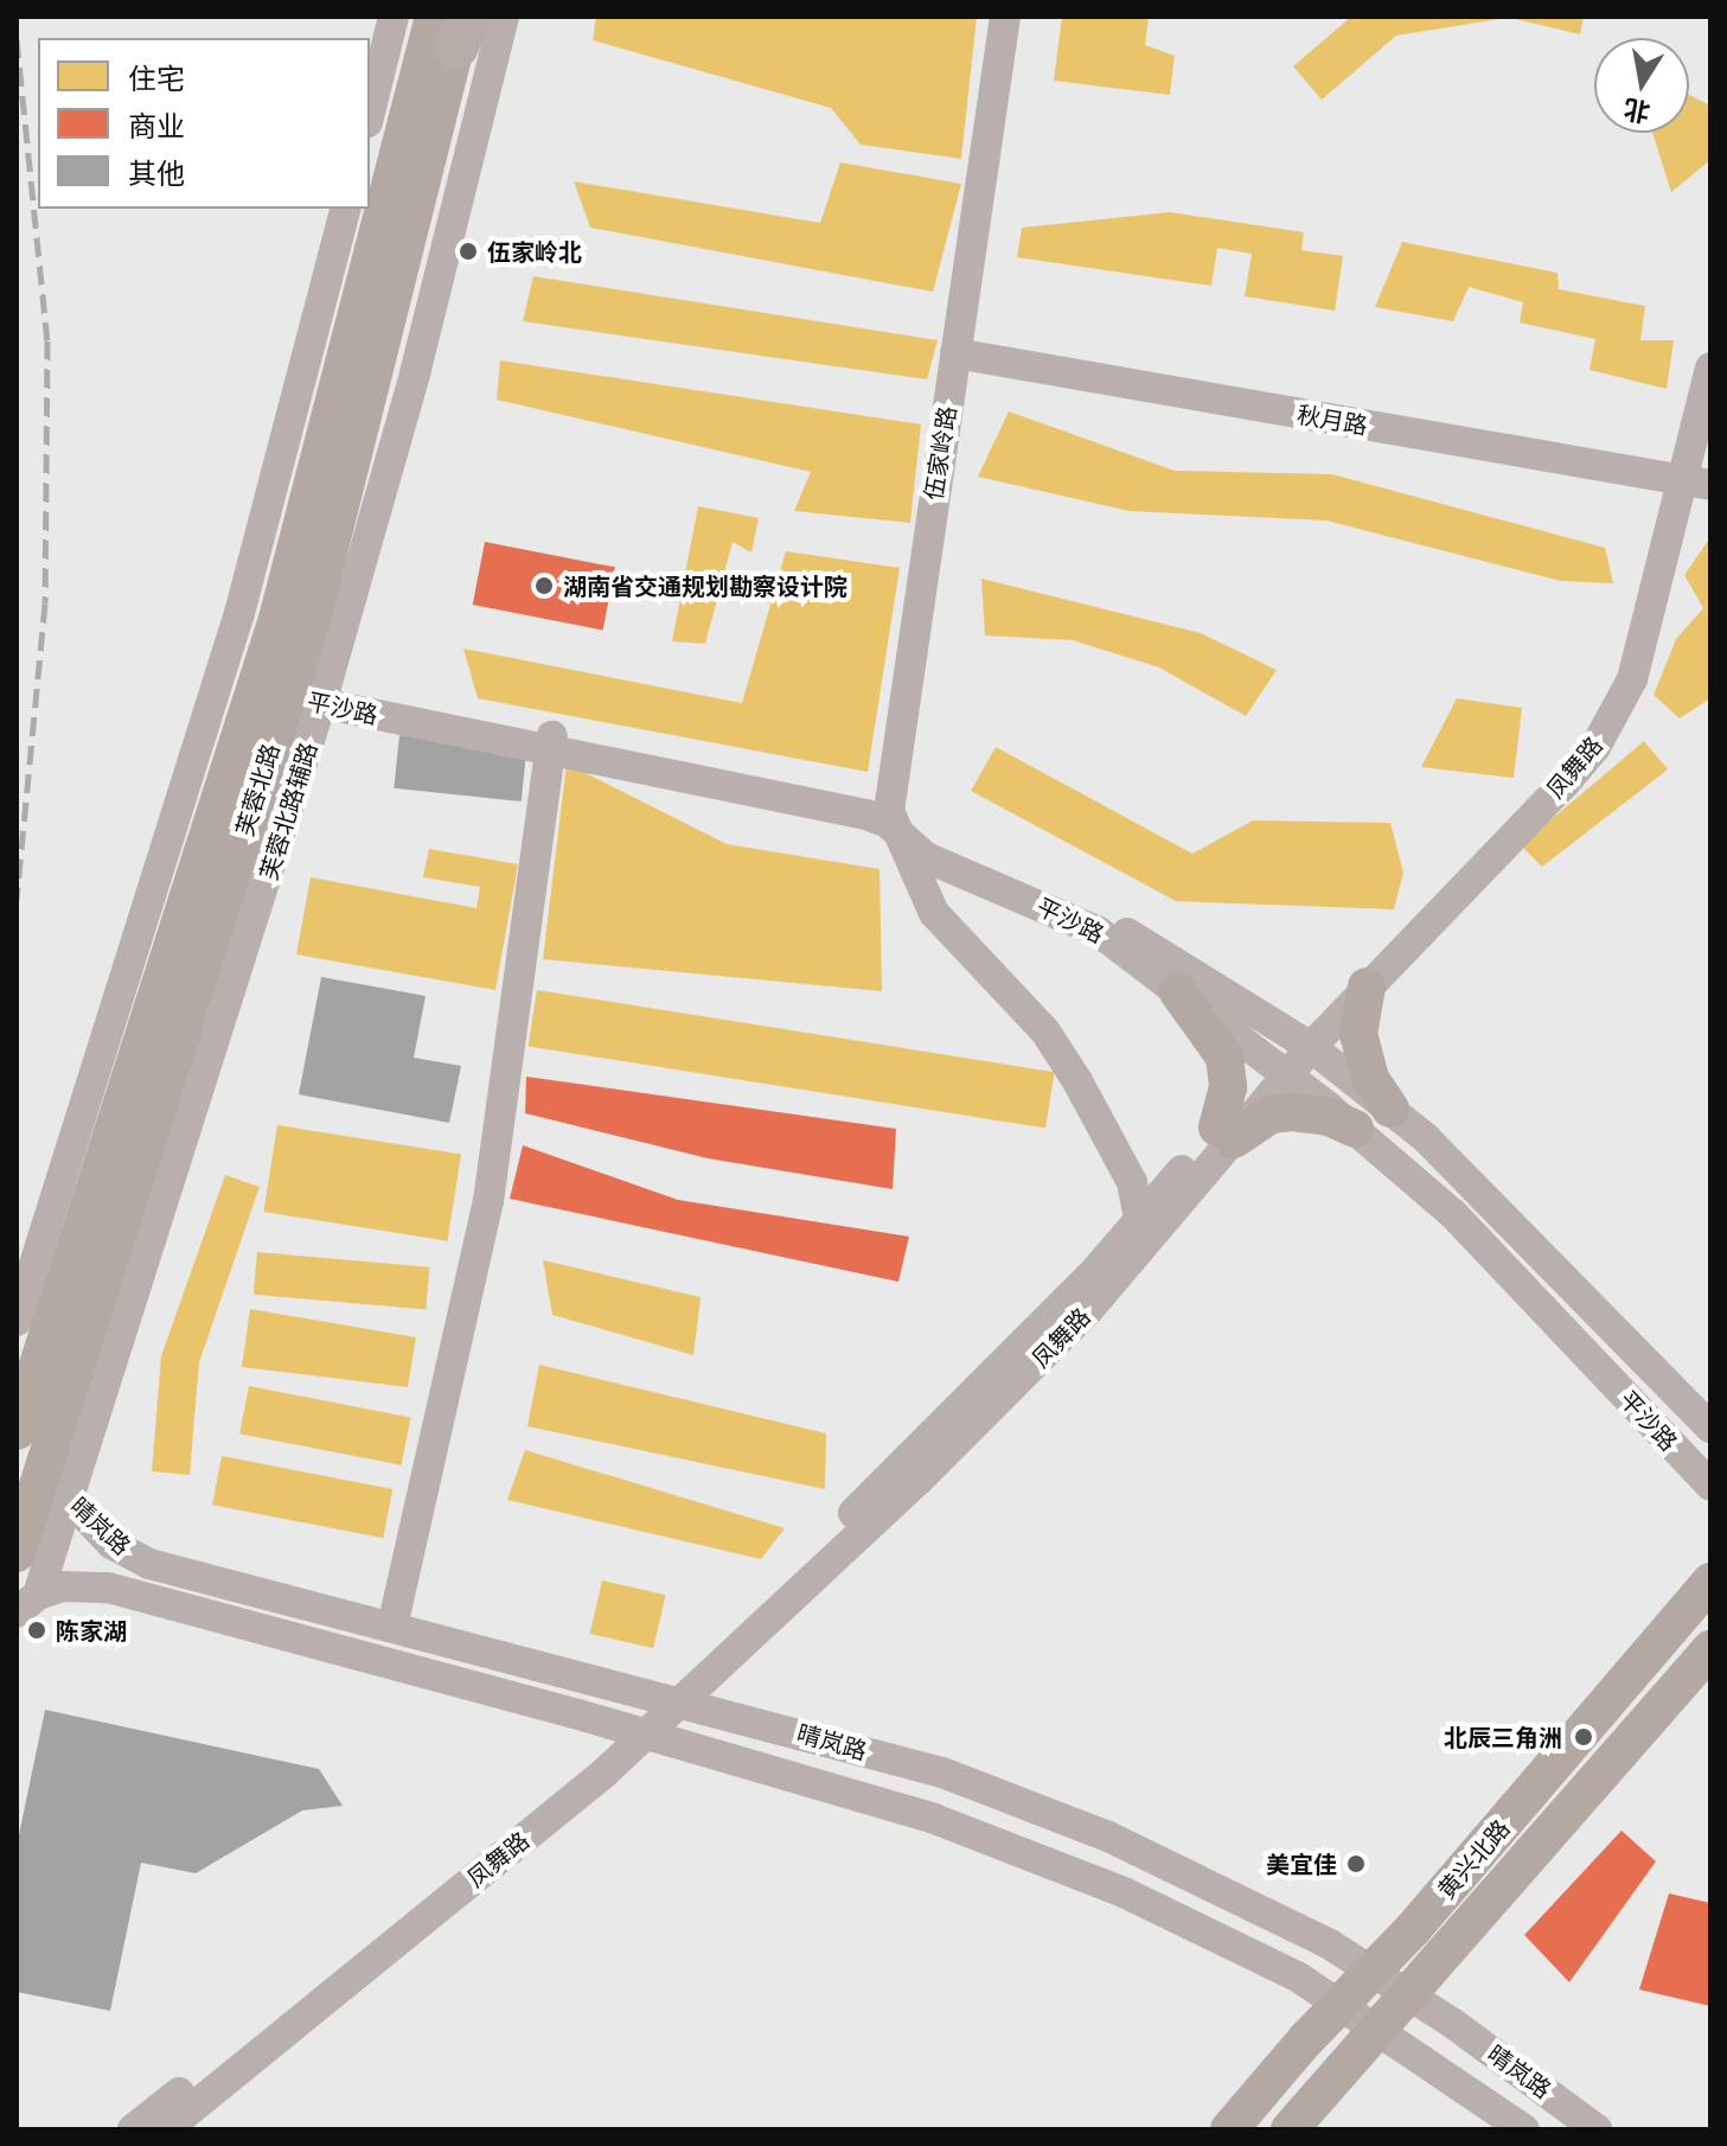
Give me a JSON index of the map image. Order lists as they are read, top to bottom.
{
  "streets": {
    "main road": ["芙蓉北路", "黄兴北路"],
    "street": [
      "秋月路",
      "伍家岭路",
      "平沙路",
      "凤舞路",
      "晴岚路"
    ]
  },
  "crossings": [
    ["秋月路", "伍家岭路"],
    ["秋月路", "凤舞路"],
    ["伍家岭路", "平沙路"],
    ["平沙路", "凤舞路"],
    ["平沙路", "芙蓉北路"],
    ["凤舞路", "晴岚路"],
    ["芙蓉北路", "晴岚路"],
    ["晴岚路", "黄兴北路"]
  ],
  "places": [
    "伍家岭北",
    "湖南省交通规划勘察设计院",
    "陈家湖",
    "北辰三角洲",
    "美宜佳"
  ],
  "legend": ["住宅", "商业", "其他"],
  "north": "bottom"
}
